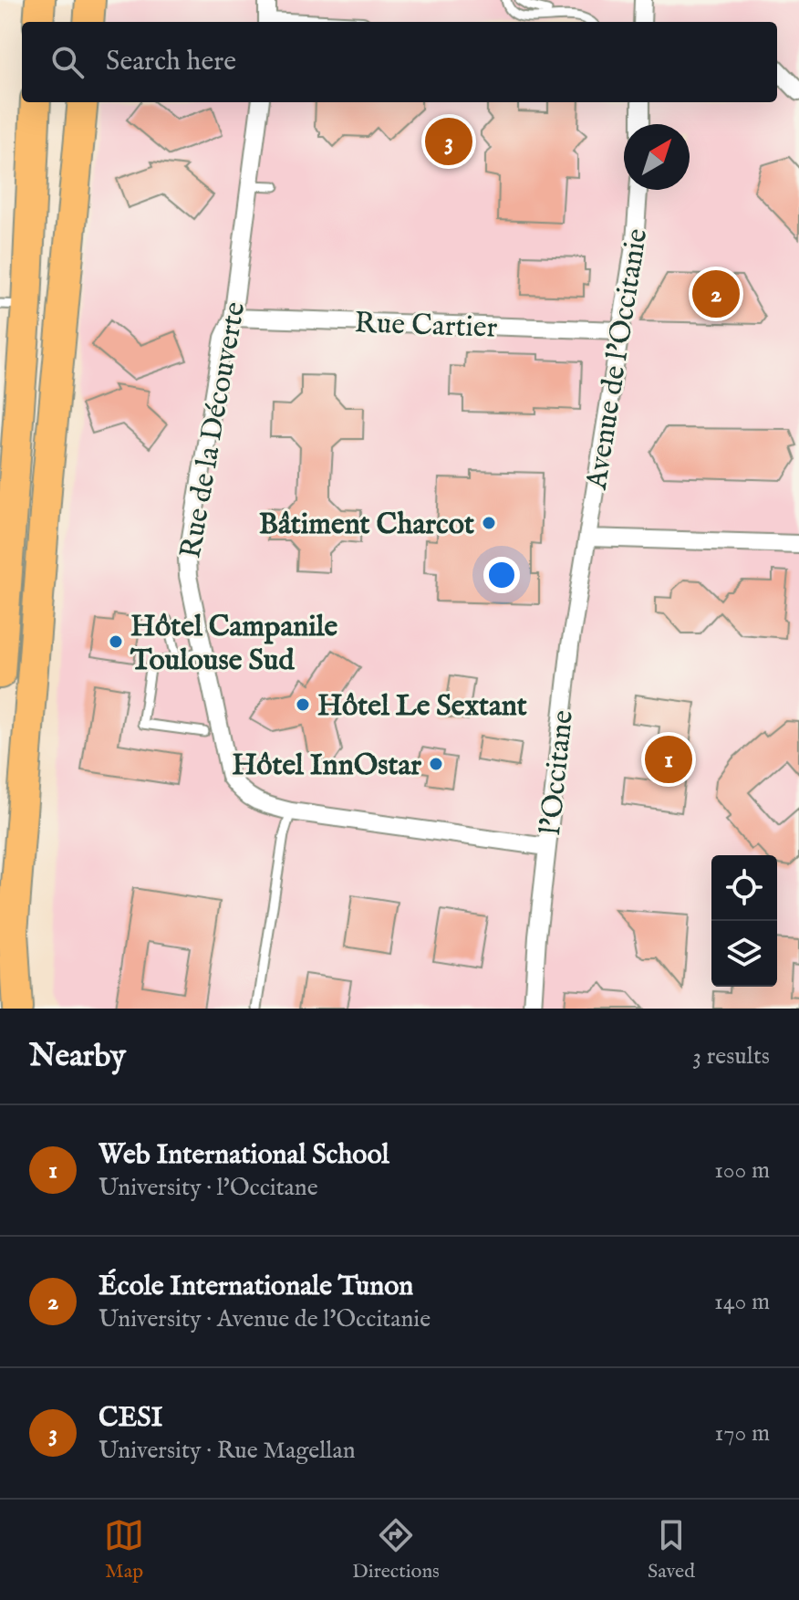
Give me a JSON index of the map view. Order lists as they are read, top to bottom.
{
  "streets": {
    "street": [
      "Rue Cartier",
      "Avenue de l'Occitanie",
      "Rue de la Découverte",
      "l'Occitane"
    ]
  },
  "crossings": [
    ["Rue Cartier", "Avenue de l'Occitanie"],
    ["Rue Cartier", "Rue de la Découverte"],
    ["Avenue de l'Occitanie", "l'Occitane"],
    ["Rue de la Découverte", "l'Occitane"]
  ],
  "places": [
    "Bâtiment Charcot",
    "Hôtel Campanile Toulouse Sud",
    "Hôtel Le Sextant",
    "Hôtel InnOstar"
  ],
  "north": "top right",
  "page": {
    "search": "Search here",
    "pins": ["3", "2", "1"],
    "heading": ["Nearby", "3 results"],
    "list": [
      {
        "mark": "1",
        "name": "Web International School",
        "note": "University · l'Occitane",
        "value": "100 m"
      },
      {
        "mark": "2",
        "name": "École Internationale Tunon",
        "note": "University · Avenue de l'Occitanie",
        "value": "140 m"
      },
      {
        "mark": "3",
        "name": "CESI",
        "note": "University · Rue Magellan",
        "value": "170 m"
      }
    ],
    "nav": ["Map", "Directions", "Saved"]
  }
}
